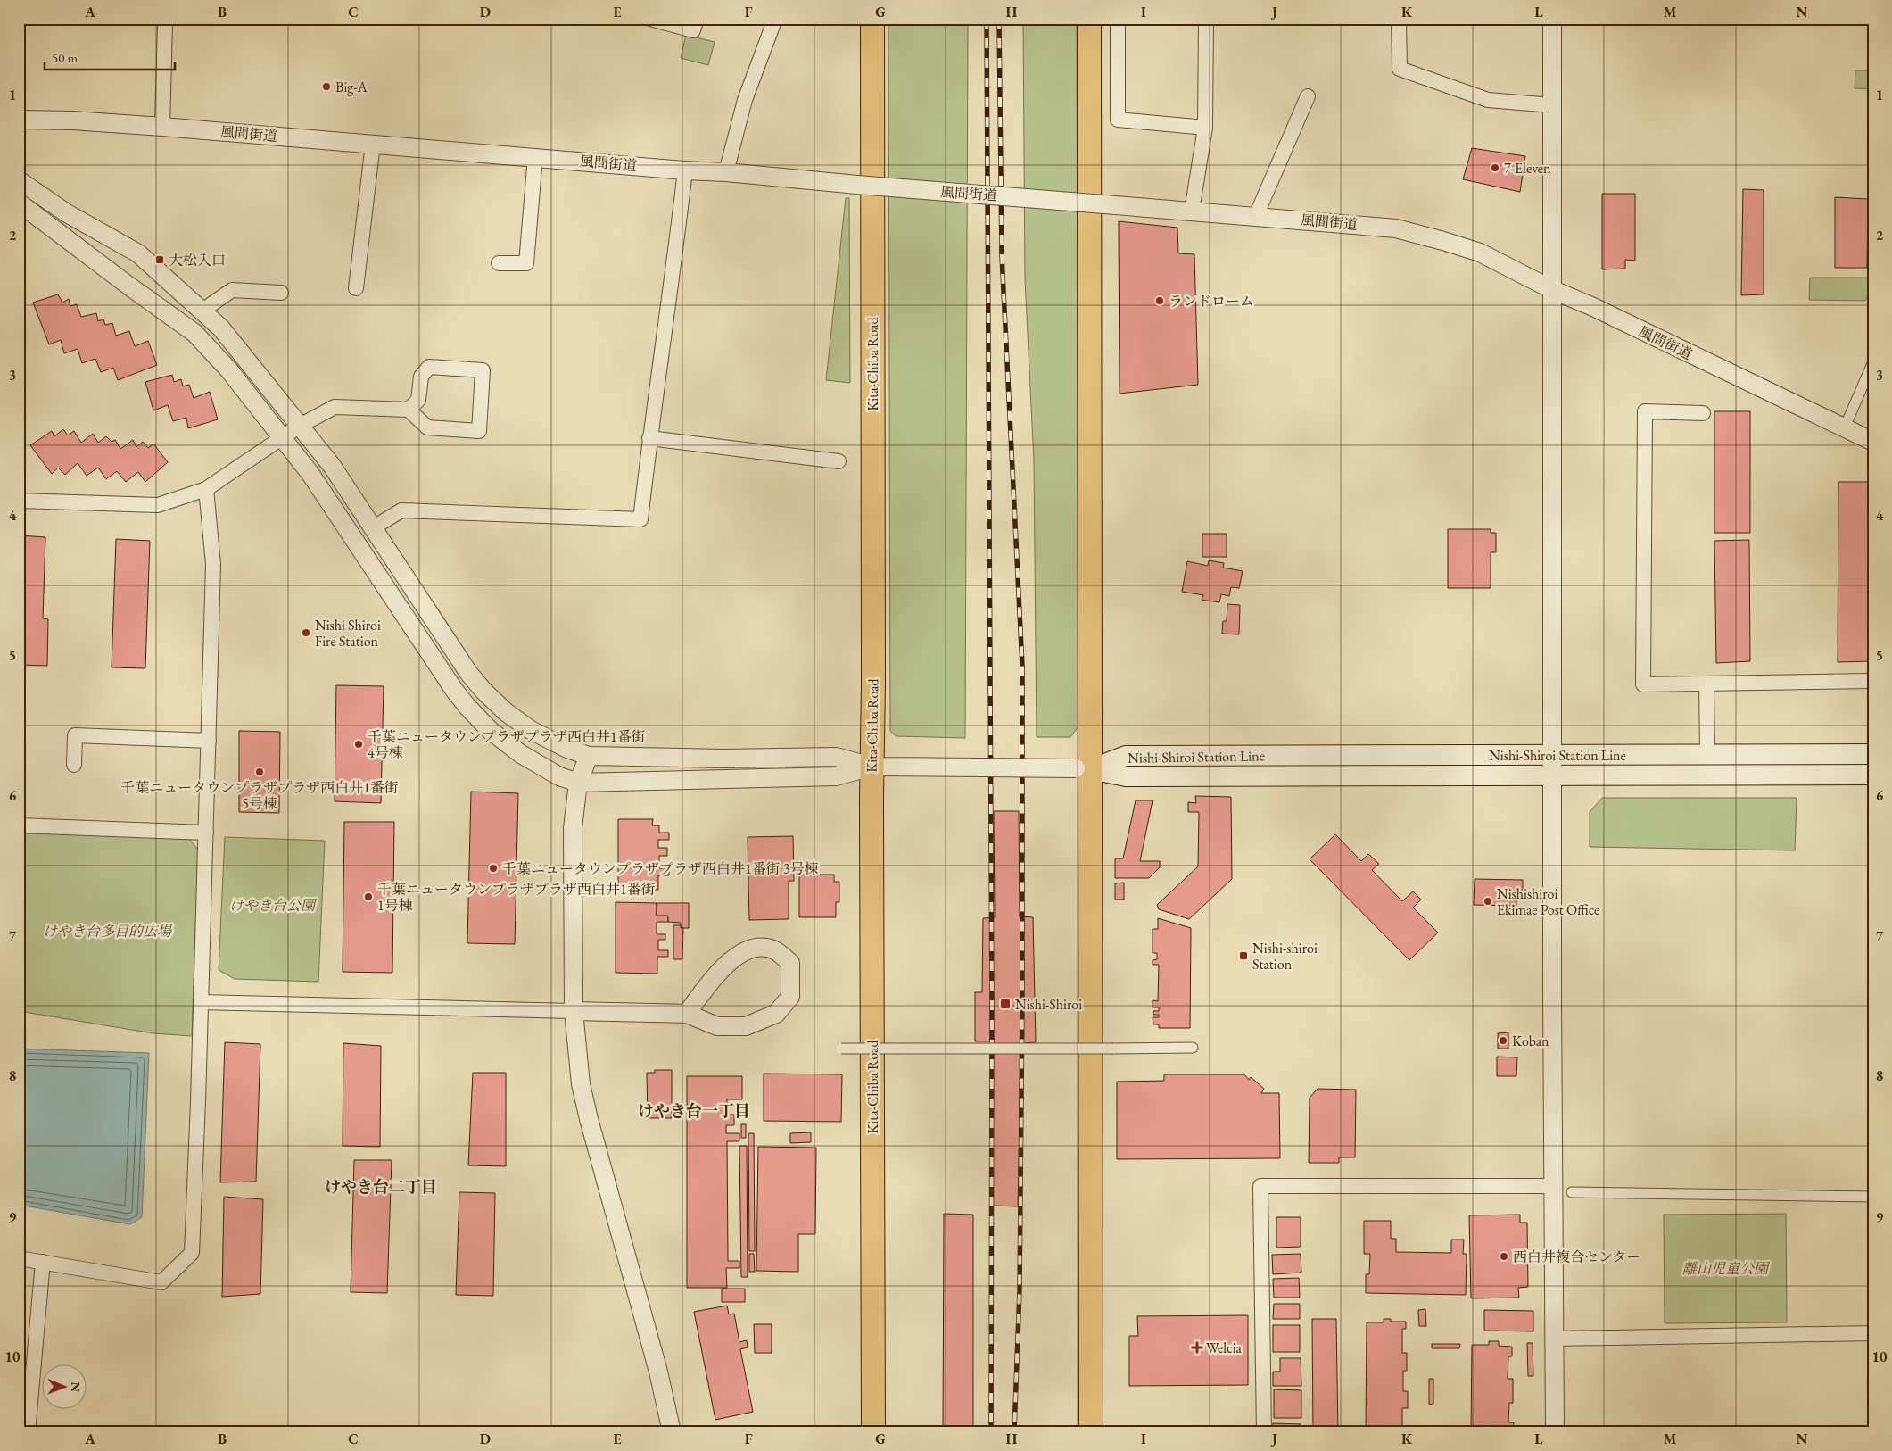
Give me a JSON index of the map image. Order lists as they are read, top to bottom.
{
  "streets": {
    "highway": ["Kita-Chiba Road"],
    "main road": ["Nishi-Shiroi Station Line"],
    "street": ["風間街道"]
  },
  "districts": ["けやき台一丁目", "けやき台二丁目"],
  "parks": ["けやき台公園", "けやき台多目的広場", "離山児童公園"],
  "places": {
    "other": [
      "Big-A",
      "7-Eleven",
      "ランドローム",
      "Nishi Shiroi Fire Station",
      "千葉ニュータウンプラザプラザ西白井1番街 4号棟",
      "千葉ニュータウンプラザプラザ西白井1番街 5号棟",
      "千葉ニュータウンプラザプラザ西白井1番街 3号棟",
      "千葉ニュータウンプラザプラザ西白井1番街 1号棟",
      "Nishishiroi Ekimae Post Office",
      "Koban",
      "西白井複合センター"
    ],
    "transit": ["大松入口", "Nishi-shiroi Station", "Nishi-Shiroi"],
    "health": ["Welcia"]
  },
  "scale_bar": "50 m",
  "north": "right",
  "grid": {
    "columns": [
      "A",
      "B",
      "C",
      "D",
      "E",
      "F",
      "G",
      "H",
      "I",
      "J",
      "K",
      "L",
      "M",
      "N"
    ],
    "rows": [
      "1",
      "2",
      "3",
      "4",
      "5",
      "6",
      "7",
      "8",
      "9",
      "10"
    ]
  }
}
